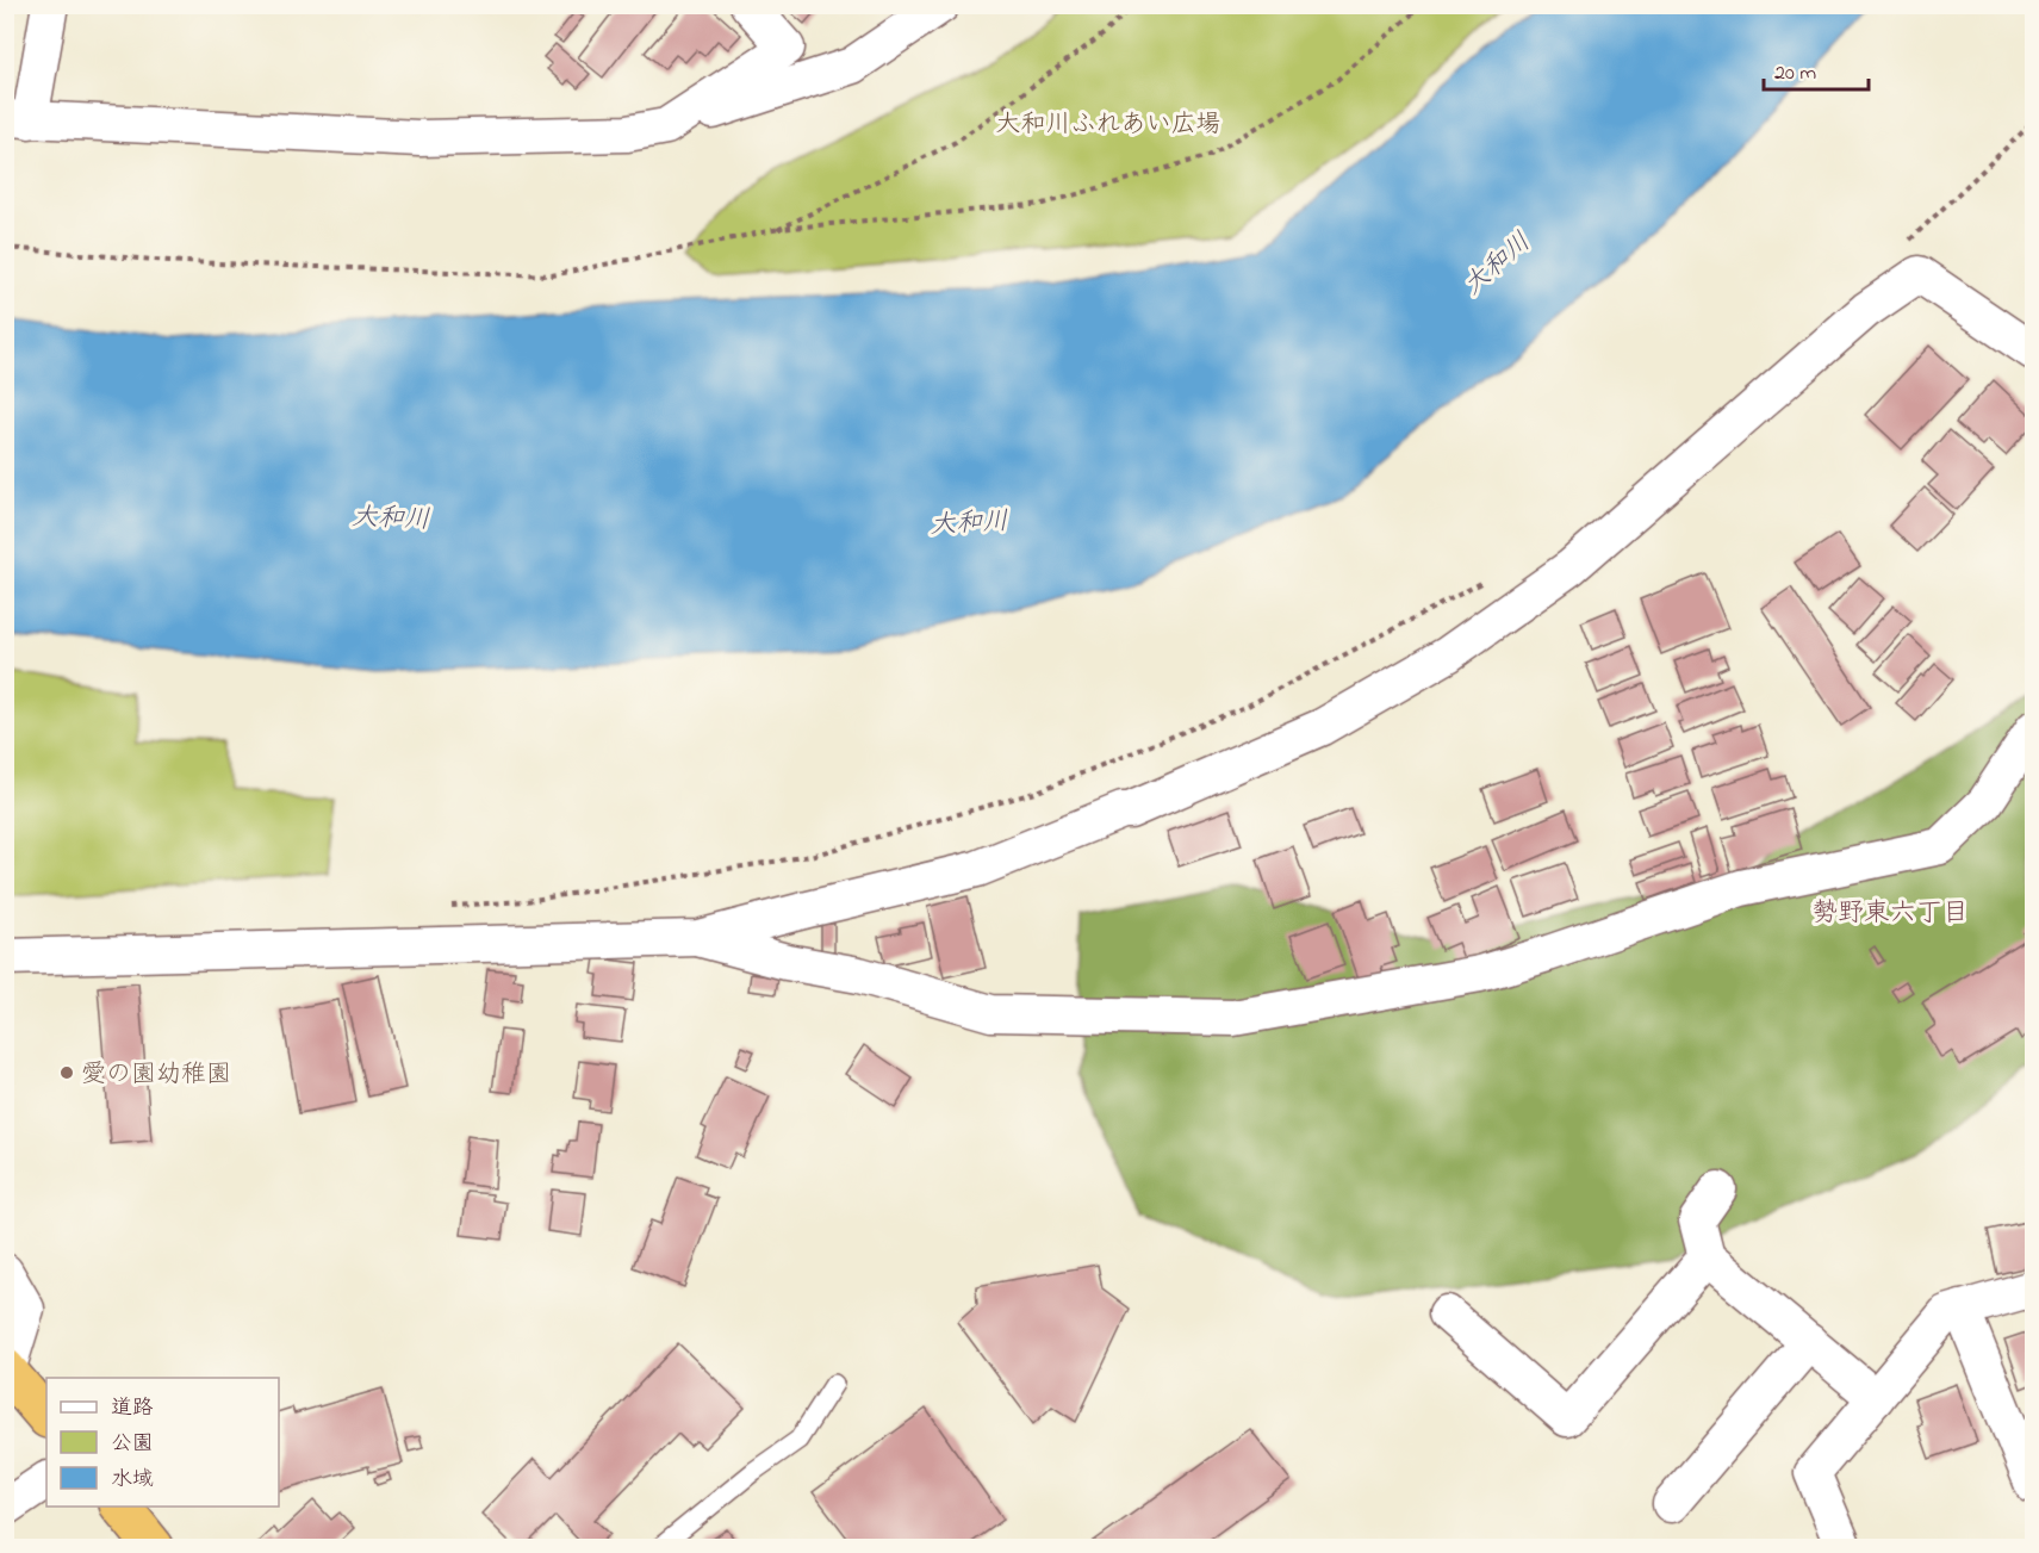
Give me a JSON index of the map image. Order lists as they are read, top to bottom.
{
  "districts": ["勢野東六丁目"],
  "water": ["大和川"],
  "parks": ["大和川ふれあい広場"],
  "places": ["愛の園幼稚園"],
  "legend": ["道路", "公園", "水域"],
  "scale_bar": "20 m"
}
